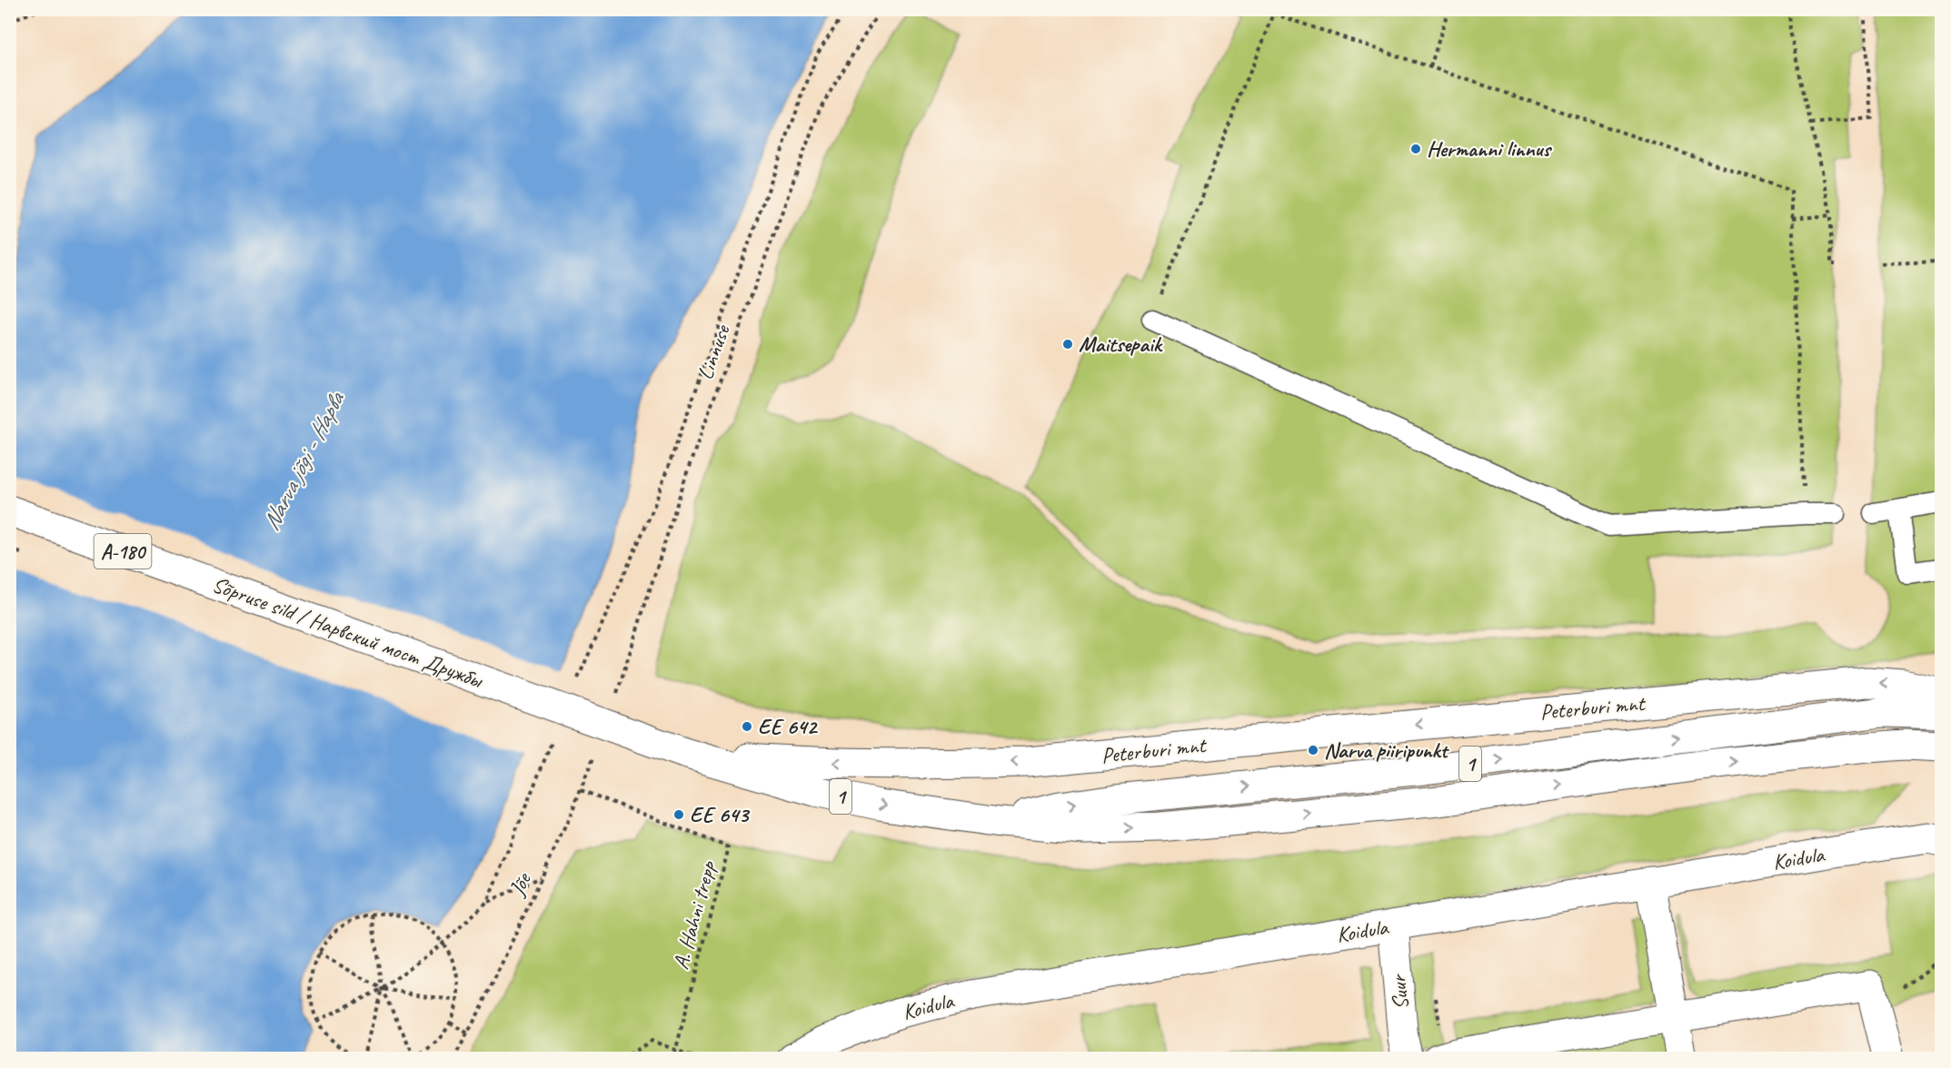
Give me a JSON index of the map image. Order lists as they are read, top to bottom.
{
  "streets": {
    "main road": [
      "А-180",
      "Sõpruse sild / Нарвский мост Дружбы",
      "Peterburi mnt",
      "1",
      "Koidula",
      "Suur"
    ],
    "path": ["Linnuse", "Jõe", "A. Hahni trepp"]
  },
  "crossings": [
    ["Sõpruse sild / Нарвский мост Дружбы", "Peterburi mnt"],
    ["Koidula", "Suur"],
    ["Jõe", "A. Hahni trepp"]
  ],
  "water": ["Narva jõgi - Нарва"],
  "places": [
    "Hermanni linnus",
    "Maitsepaik",
    "EE 642",
    "Narva piiripunkt",
    "EE 643"
  ]
}
